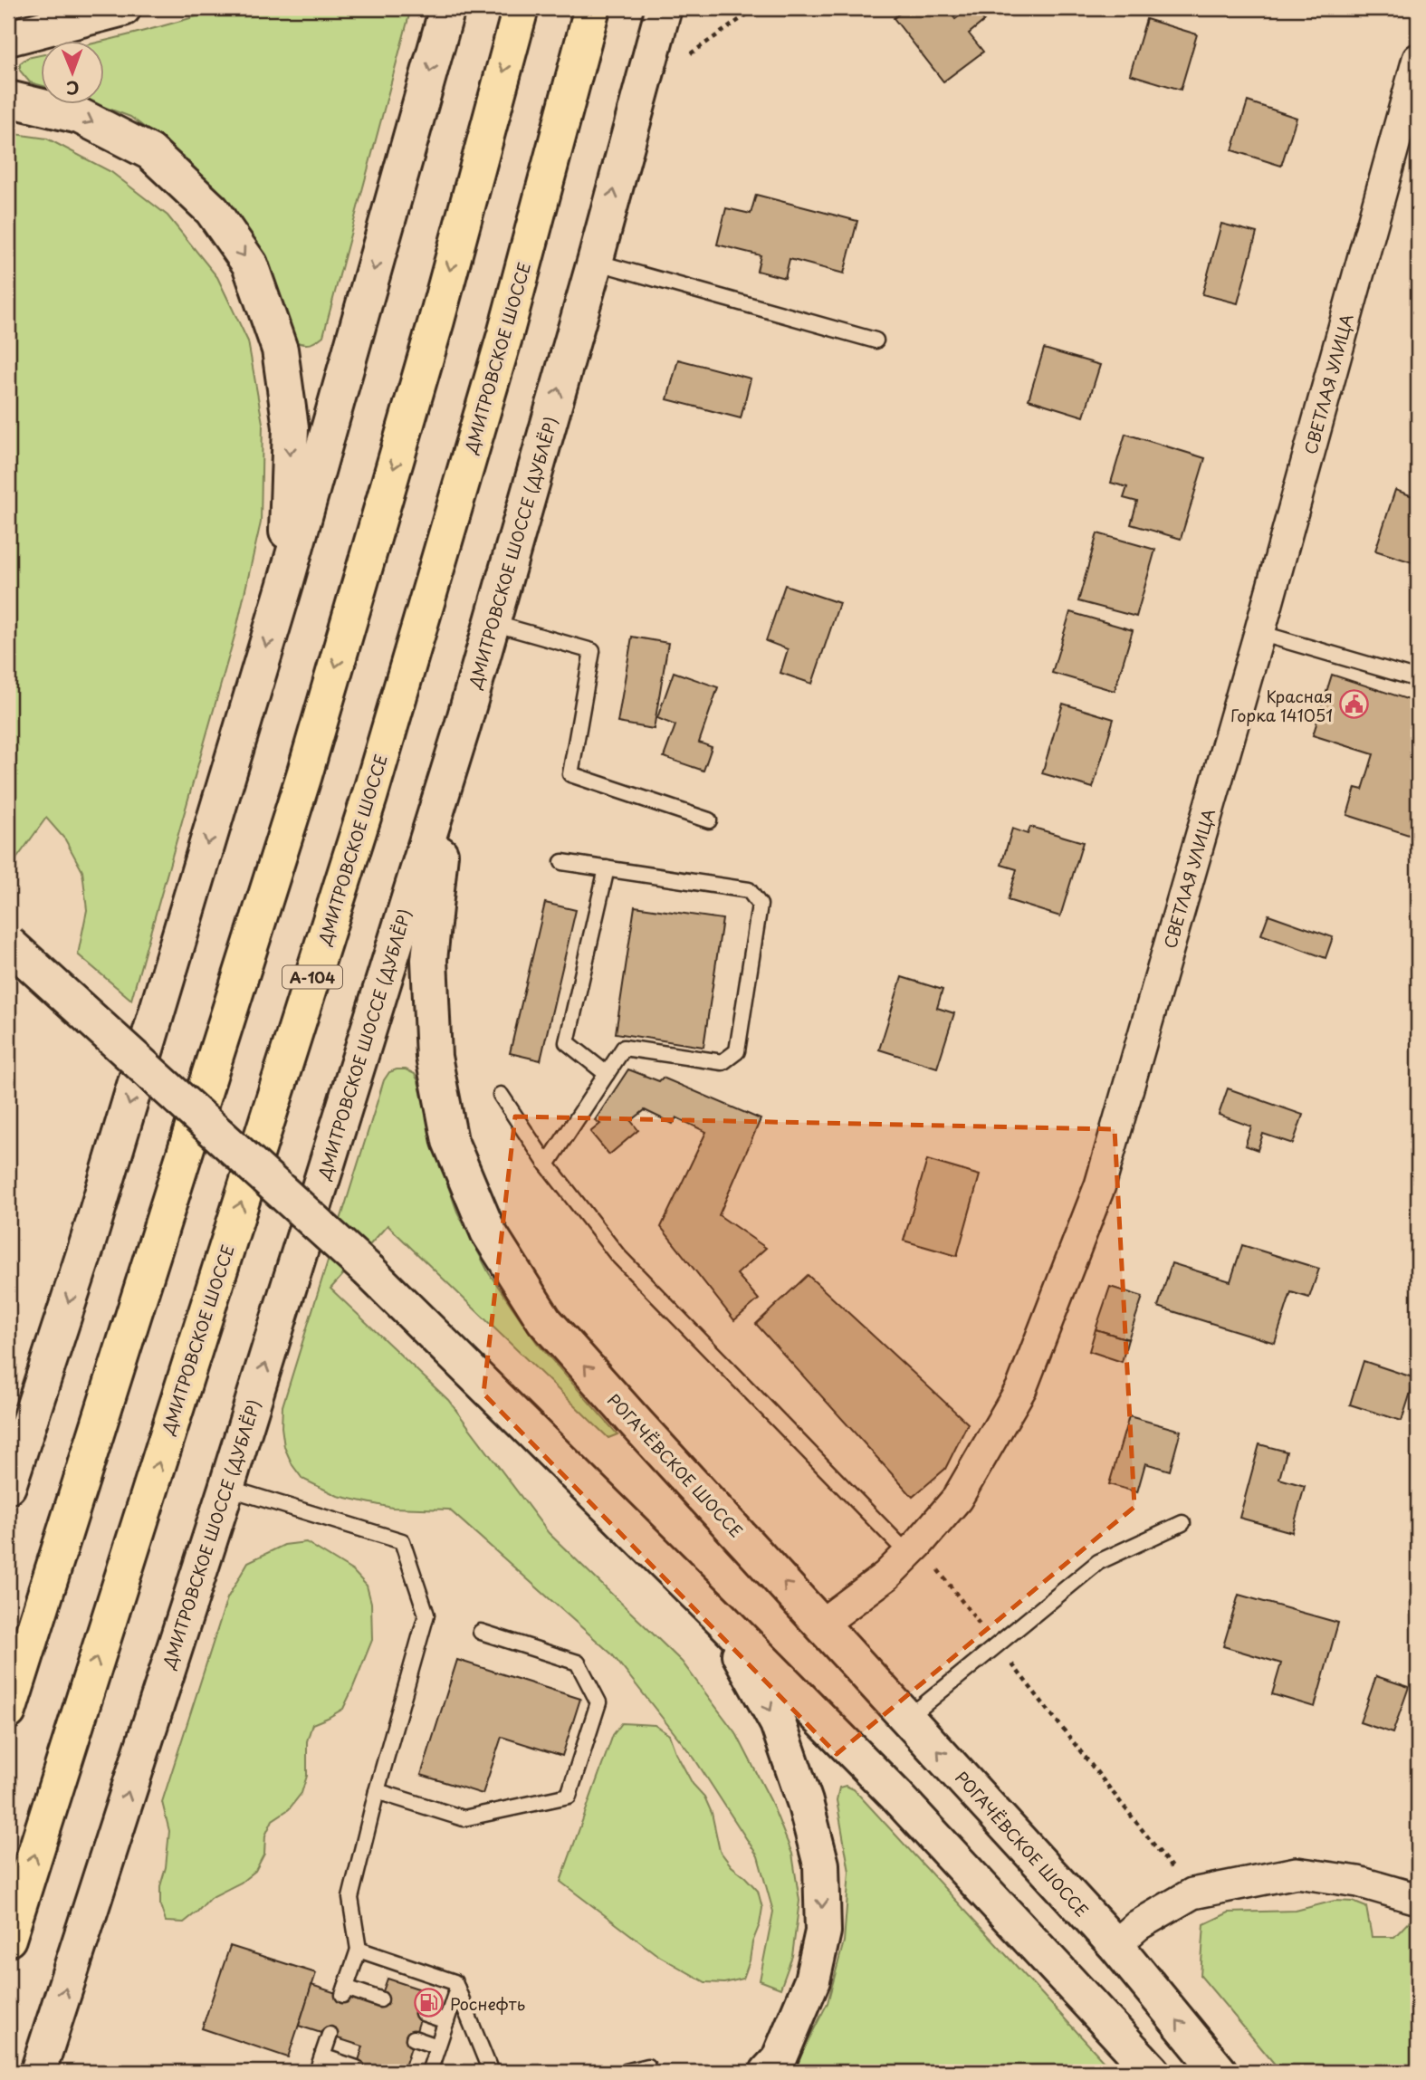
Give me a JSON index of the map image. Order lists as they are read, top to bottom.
{
  "streets": {
    "highway": ["ДМИТРОВСКОЕ ШОССЕ", "А-104"],
    "main road": ["ДМИТРОВСКОЕ ШОССЕ (ДУБЛЁР)", "РОГАЧЁВСКОЕ ШОССЕ"],
    "street": ["СВЕТЛАЯ УЛИЦА"]
  },
  "crossings": [
    ["СВЕТЛАЯ УЛИЦА", "РОГАЧЁВСКОЕ ШОССЕ"],
    ["ДМИТРОВСКОЕ ШОССЕ (ДУБЛЁР)", "РОГАЧЁВСКОЕ ШОССЕ"]
  ],
  "places": {
    "public building": ["Красная Горка 141051"],
    "fuel station": ["Роснефть"]
  },
  "north": "bottom"
}
